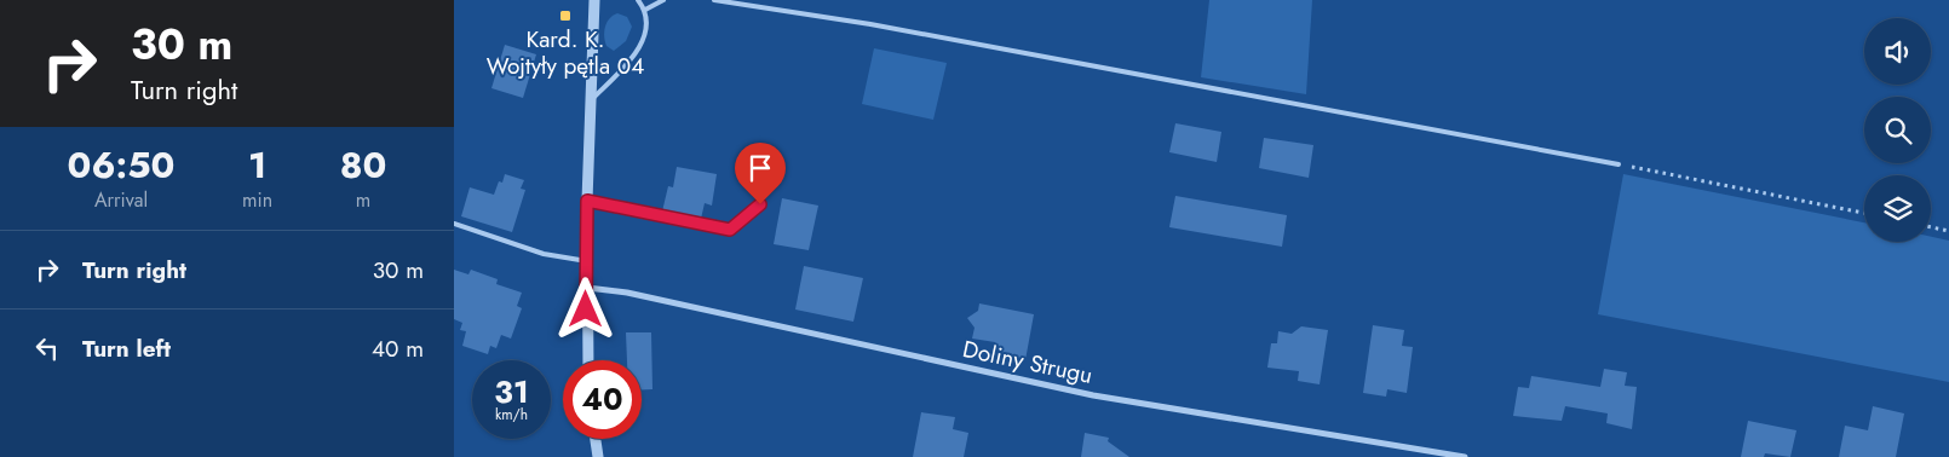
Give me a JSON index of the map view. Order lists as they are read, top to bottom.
{
  "streets": {
    "street": ["Doliny Strugu"]
  },
  "places": {
    "transit": ["Kard. K. Wojtyły pętla 04"]
  },
  "page": {
    "turn": ["30 m", "Turn right"],
    "eta": [
      "06:50",
      "Arrival",
      "1",
      "min",
      "80",
      "m"
    ],
    "list": [
      {
        "name": "Turn right",
        "value": "30 m"
      },
      {
        "name": "Turn left",
        "value": "40 m"
      }
    ],
    "speed": "31 km/h",
    "limit": "40"
  }
}
